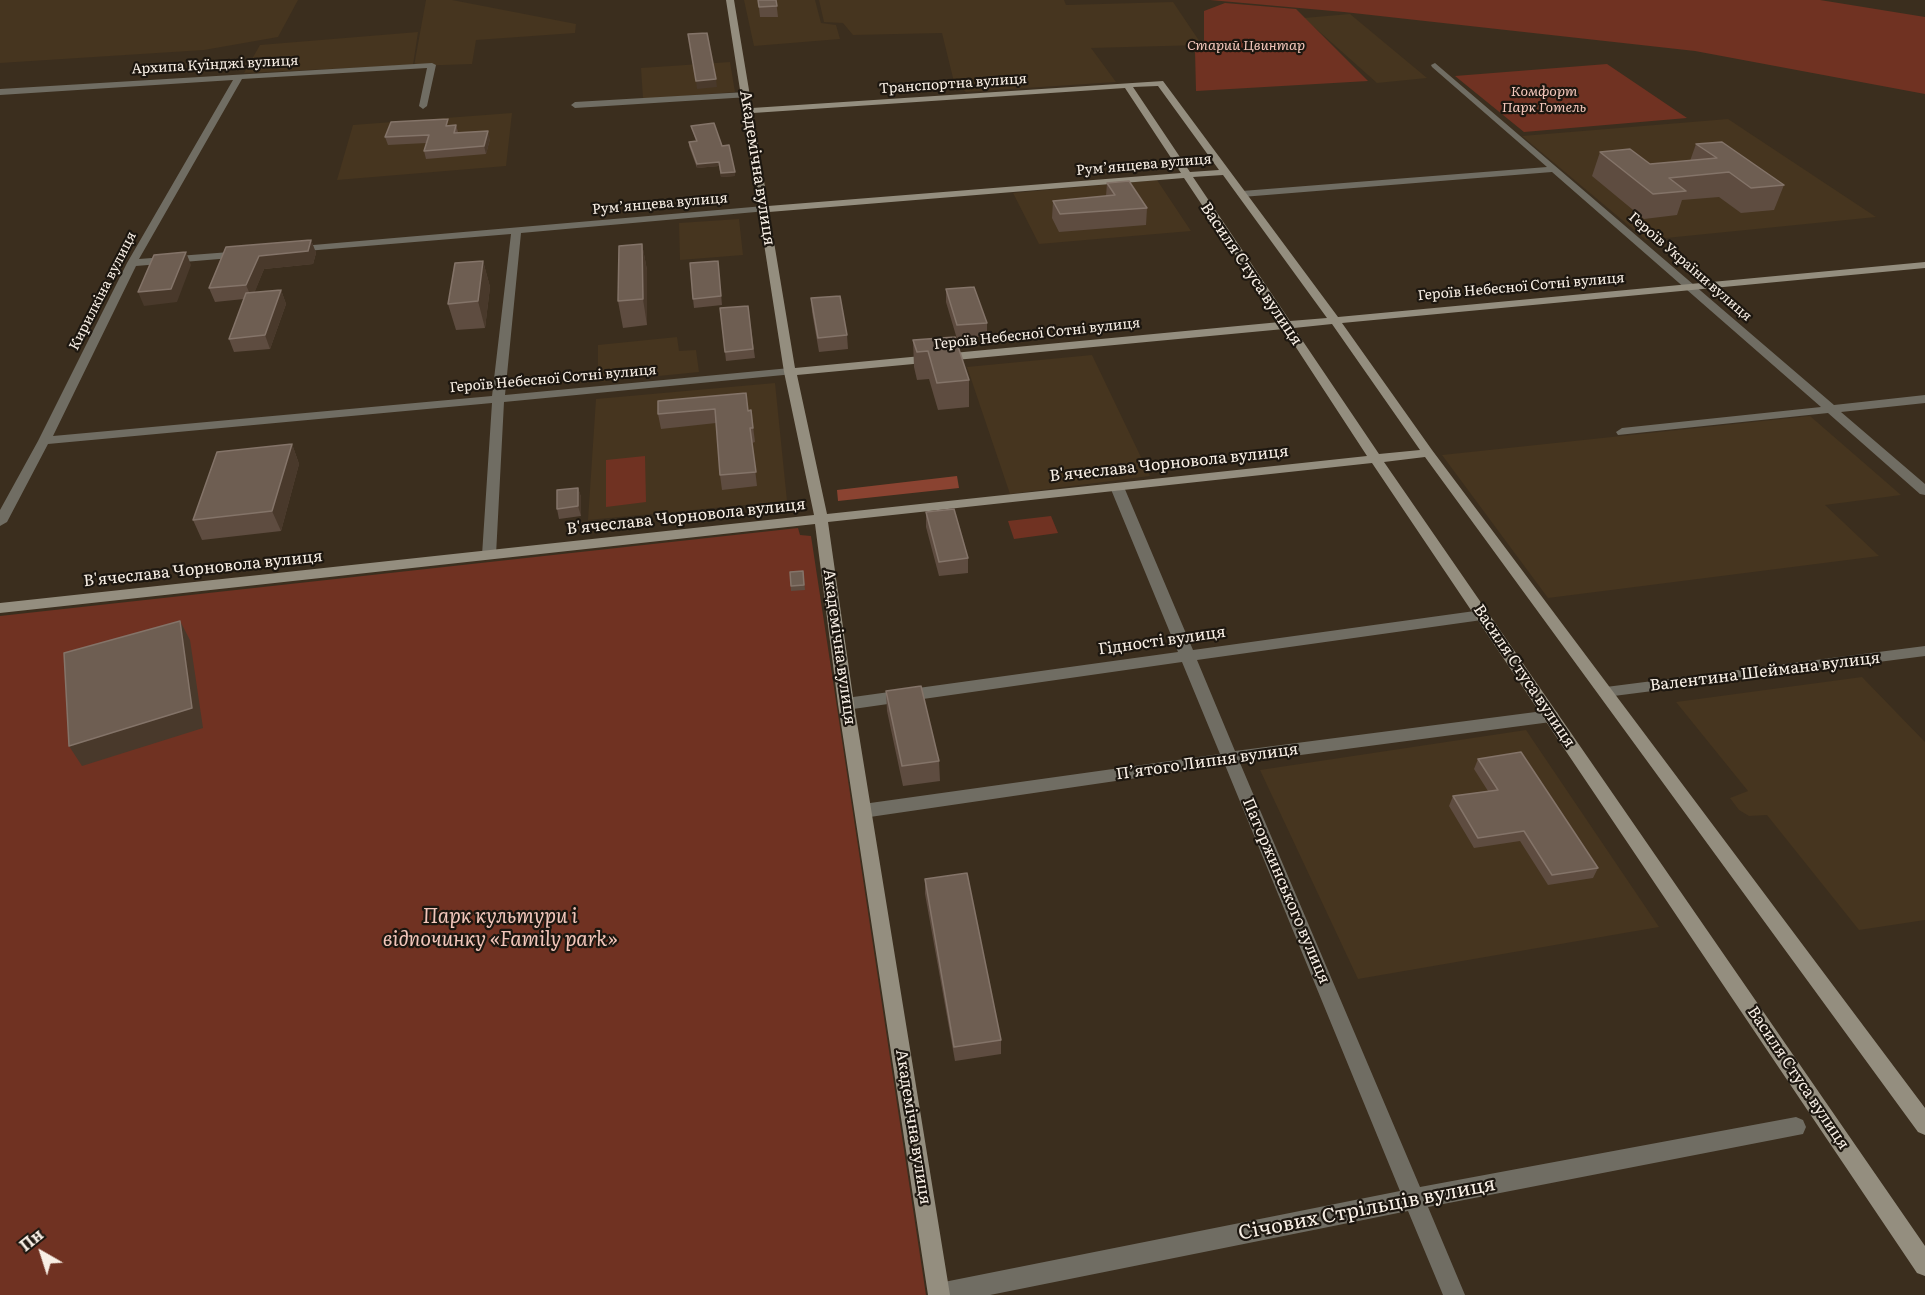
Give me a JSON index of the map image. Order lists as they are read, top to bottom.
{
  "streets": {
    "street": [
      "Архипа Куїнджі вулиця",
      "Транспортна вулиця",
      "Рум’янцева вулиця",
      "Академічна вулиця",
      "Героїв України вулиця",
      "Василя Стуса вулиця",
      "Героїв Небесної Сотні вулиця",
      "Кирилкіна вулиця",
      "В'ячеслава Чорновола вулиця",
      "Гідності вулиця",
      "Валентина Шеймана вулиця",
      "П’ятого Липня вулиця",
      "Паторжинського вулиця",
      "Січових Стрільців вулиця"
    ]
  },
  "crossings": [
    ["Архипа Куїнджі вулиця", "Кирилкіна вулиця"],
    ["Транспортна вулиця", "Рум’янцева вулиця"],
    ["Транспортна вулиця", "Академічна вулиця"],
    ["Транспортна вулиця", "Василя Стуса вулиця"],
    ["Рум’янцева вулиця", "Академічна вулиця"],
    ["Рум’янцева вулиця", "Василя Стуса вулиця"],
    ["Академічна вулиця", "Героїв Небесної Сотні вулиця"],
    ["Академічна вулиця", "В'ячеслава Чорновола вулиця"],
    ["Академічна вулиця", "Гідності вулиця"],
    ["Академічна вулиця", "П’ятого Липня вулиця"],
    ["Академічна вулиця", "Січових Стрільців вулиця"],
    ["Героїв України вулиця", "Героїв Небесної Сотні вулиця"],
    ["Василя Стуса вулиця", "Героїв Небесної Сотні вулиця"],
    ["Василя Стуса вулиця", "В'ячеслава Чорновола вулиця"],
    ["Василя Стуса вулиця", "Гідності вулиця"],
    ["Василя Стуса вулиця", "П’ятого Липня вулиця"],
    ["Героїв Небесної Сотні вулиця", "Кирилкіна вулиця"],
    ["В'ячеслава Чорновола вулиця", "Паторжинського вулиця"],
    ["Гідності вулиця", "Паторжинського вулиця"],
    ["П’ятого Липня вулиця", "Паторжинського вулиця"],
    ["Паторжинського вулиця", "Січових Стрільців вулиця"]
  ],
  "parks": ["Старий Цвинтар", "Комфорт Парк Готель", "Парк культури і відпочинку «Family park»"],
  "north": "top left"
}
